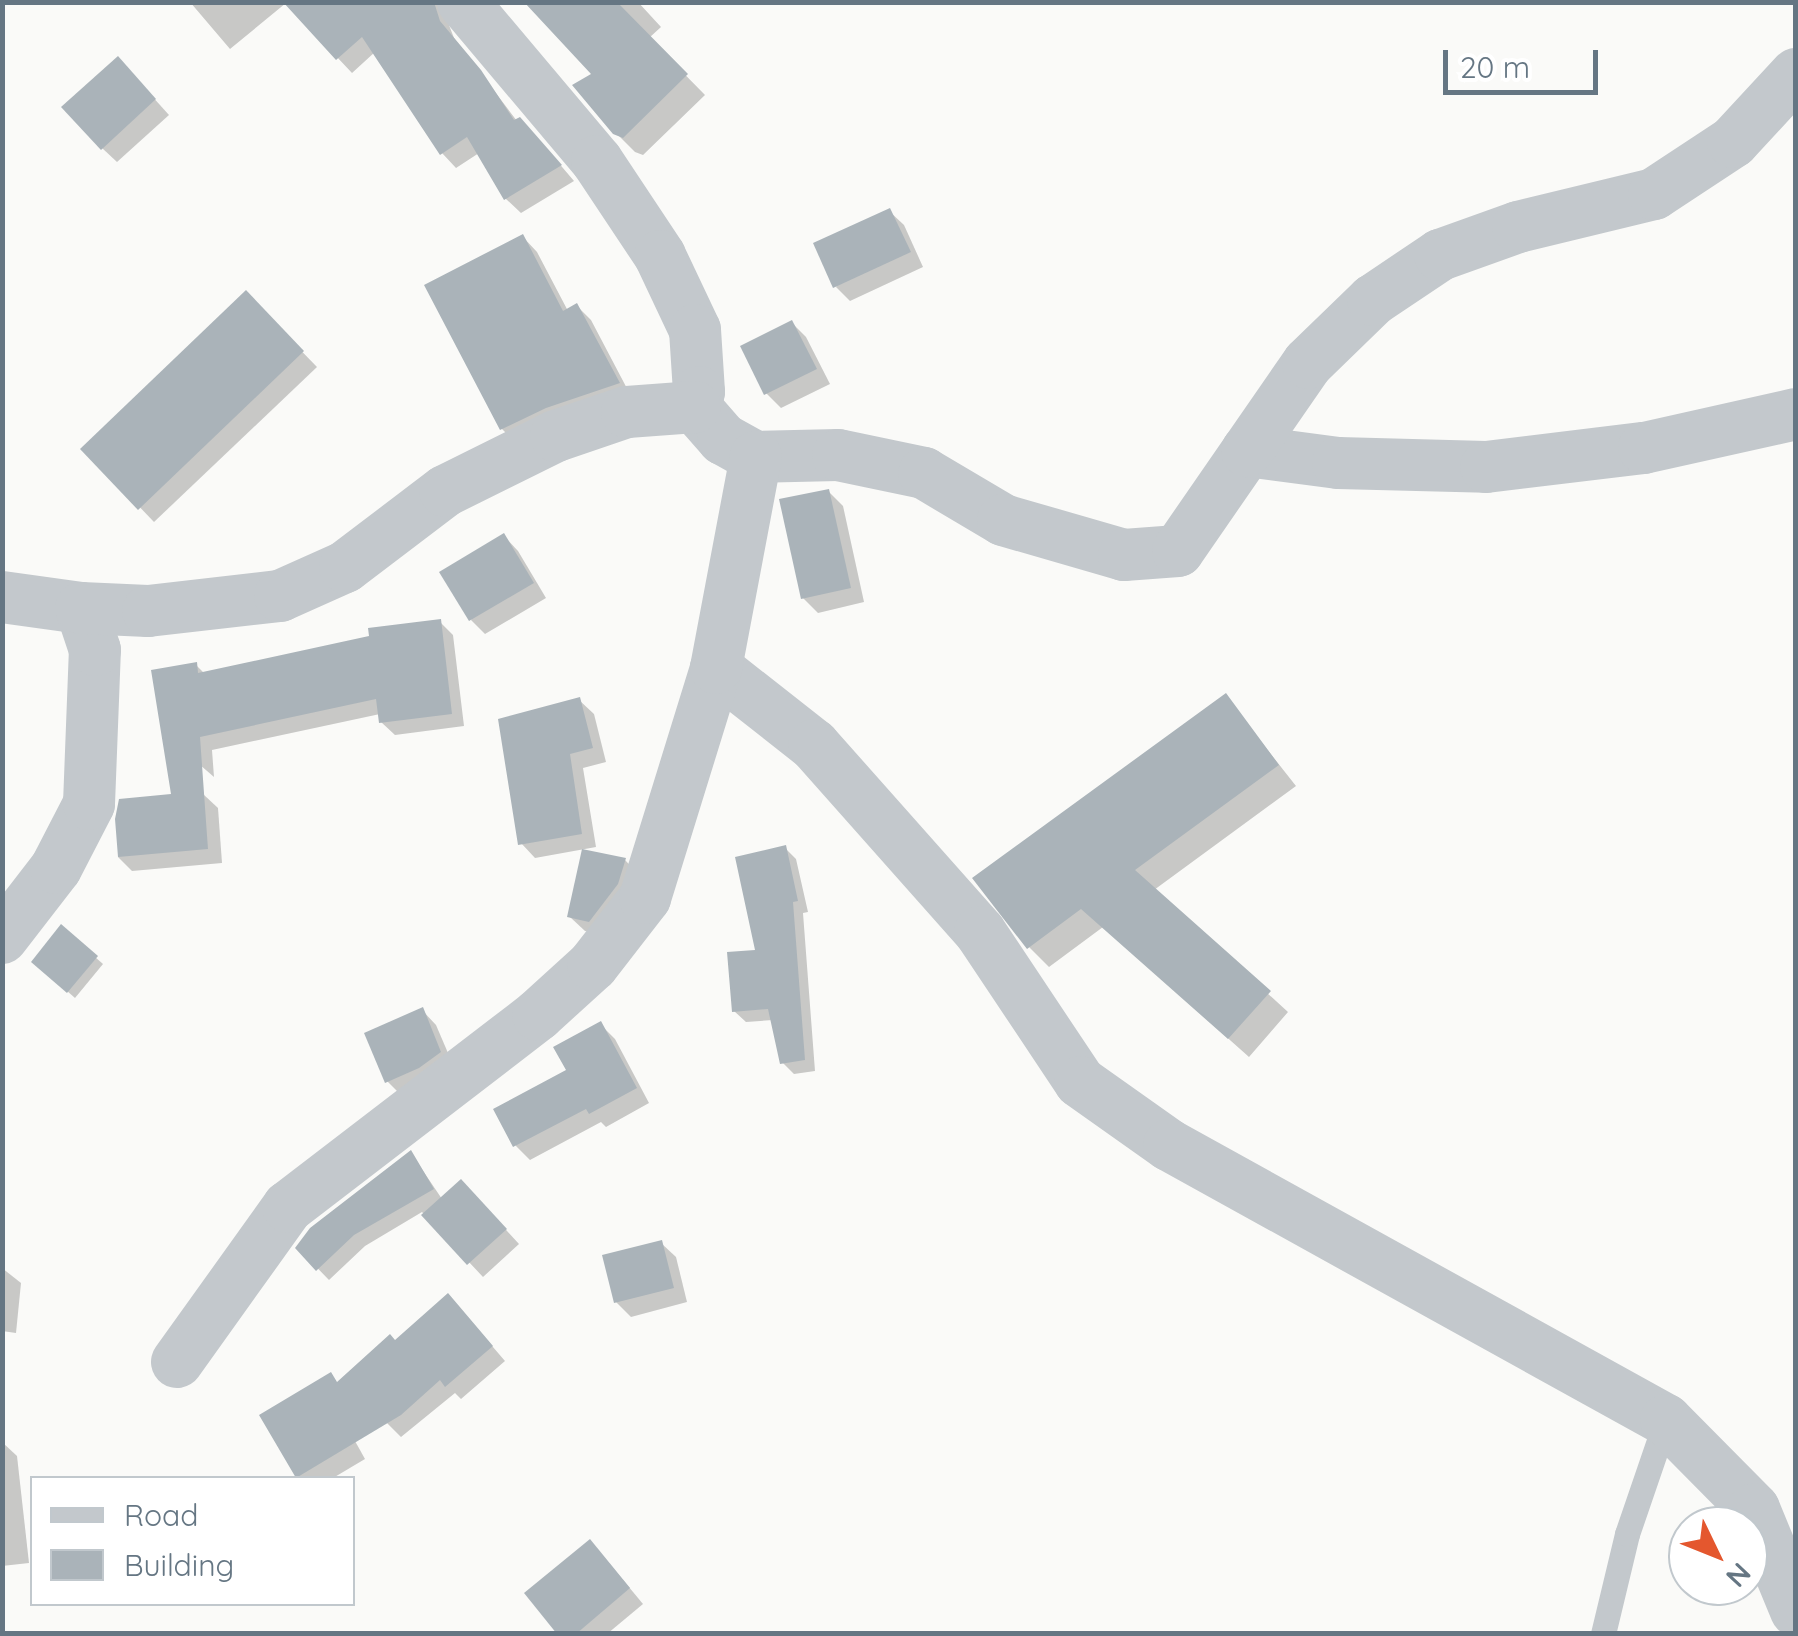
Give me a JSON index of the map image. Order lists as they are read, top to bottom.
{
  "legend": ["Road", "Building"],
  "scale_bar": "20 m",
  "north": "bottom right"
}
